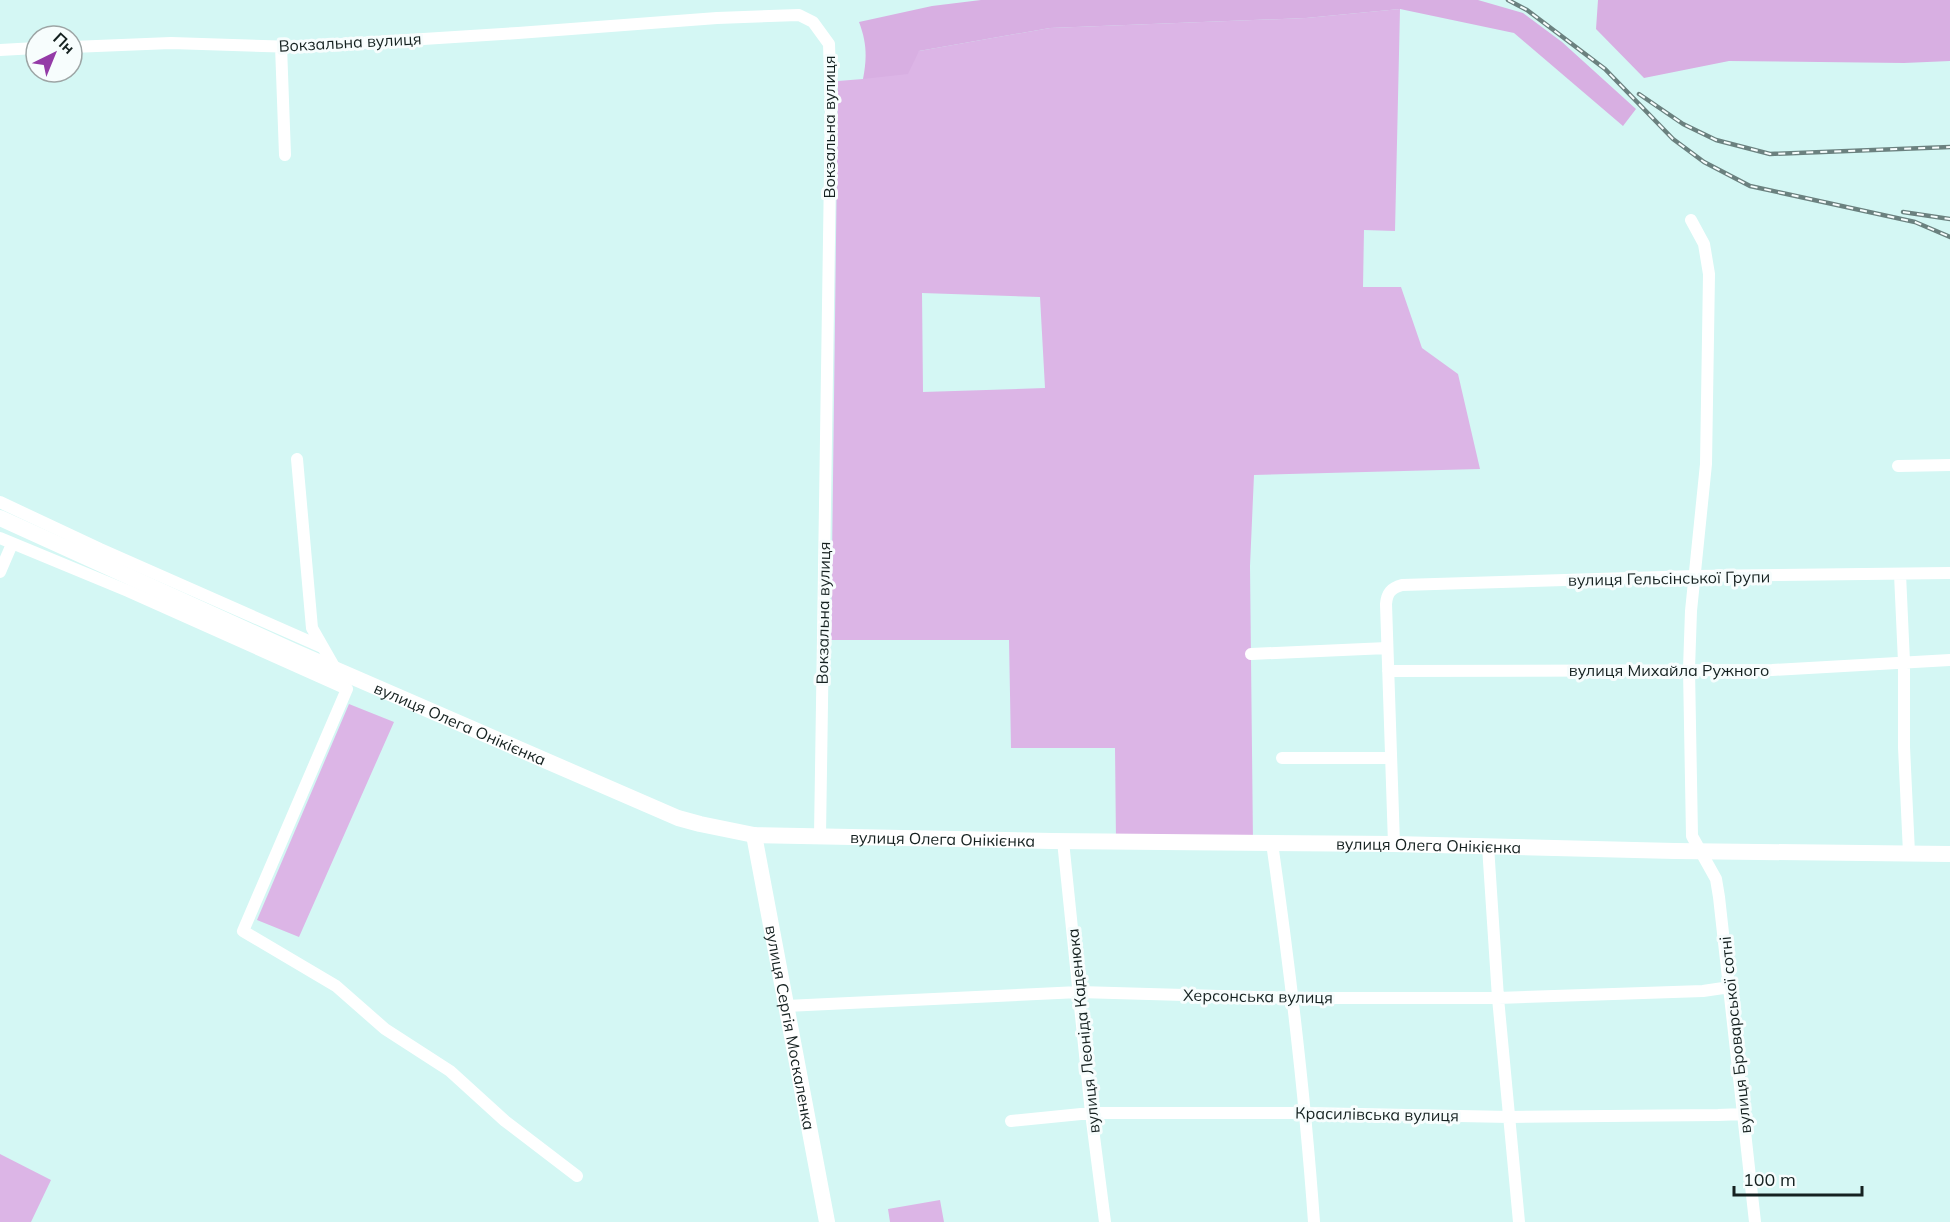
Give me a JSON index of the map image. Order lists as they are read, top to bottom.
{
  "streets": {
    "main road": ["вулиця Олега Онікієнка", "вулиця Сергія Москаленка"],
    "street": [
      "Вокзальна вулиця",
      "вулиця Гельсінської Групи",
      "вулиця Михайла Ружного",
      "Херсонська вулиця",
      "вулиця Леоніда Каденюка",
      "вулиця Броварської сотні",
      "Красилівська вулиця"
    ]
  },
  "crossings": [
    ["Вокзальна вулиця", "вулиця Олега Онікієнка"],
    ["вулиця Гельсінської Групи", "вулиця Броварської сотні"],
    ["вулиця Михайла Ружного", "вулиця Броварської сотні"],
    ["вулиця Олега Онікієнка", "вулиця Сергія Москаленка"],
    ["вулиця Олега Онікієнка", "вулиця Леоніда Каденюка"],
    ["вулиця Олега Онікієнка", "вулиця Броварської сотні"],
    ["Херсонська вулиця", "вулиця Сергія Москаленка"],
    ["Херсонська вулиця", "вулиця Леоніда Каденюка"],
    ["Херсонська вулиця", "вулиця Броварської сотні"],
    ["вулиця Леоніда Каденюка", "Красилівська вулиця"],
    ["вулиця Броварської сотні", "Красилівська вулиця"]
  ],
  "scale_bar": "100 m",
  "north": "top right"
}
